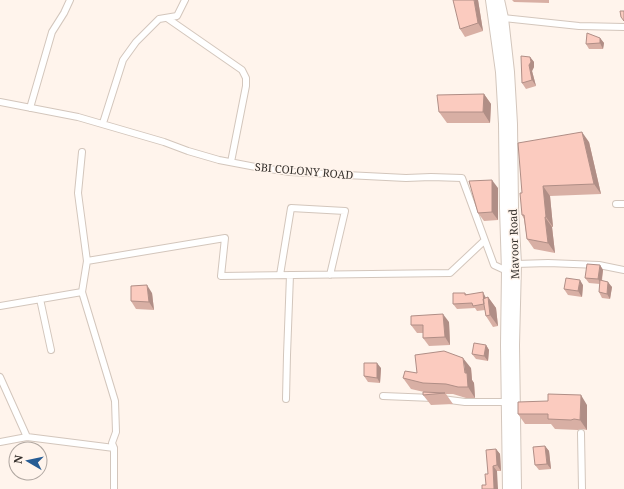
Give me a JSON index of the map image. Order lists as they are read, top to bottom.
{
  "streets": {
    "main road": ["Mavoor Road"],
    "street": ["SBI COLONY ROAD"]
  },
  "crossings": [
    ["SBI COLONY ROAD", "Mavoor Road"]
  ],
  "north": "left"
}
